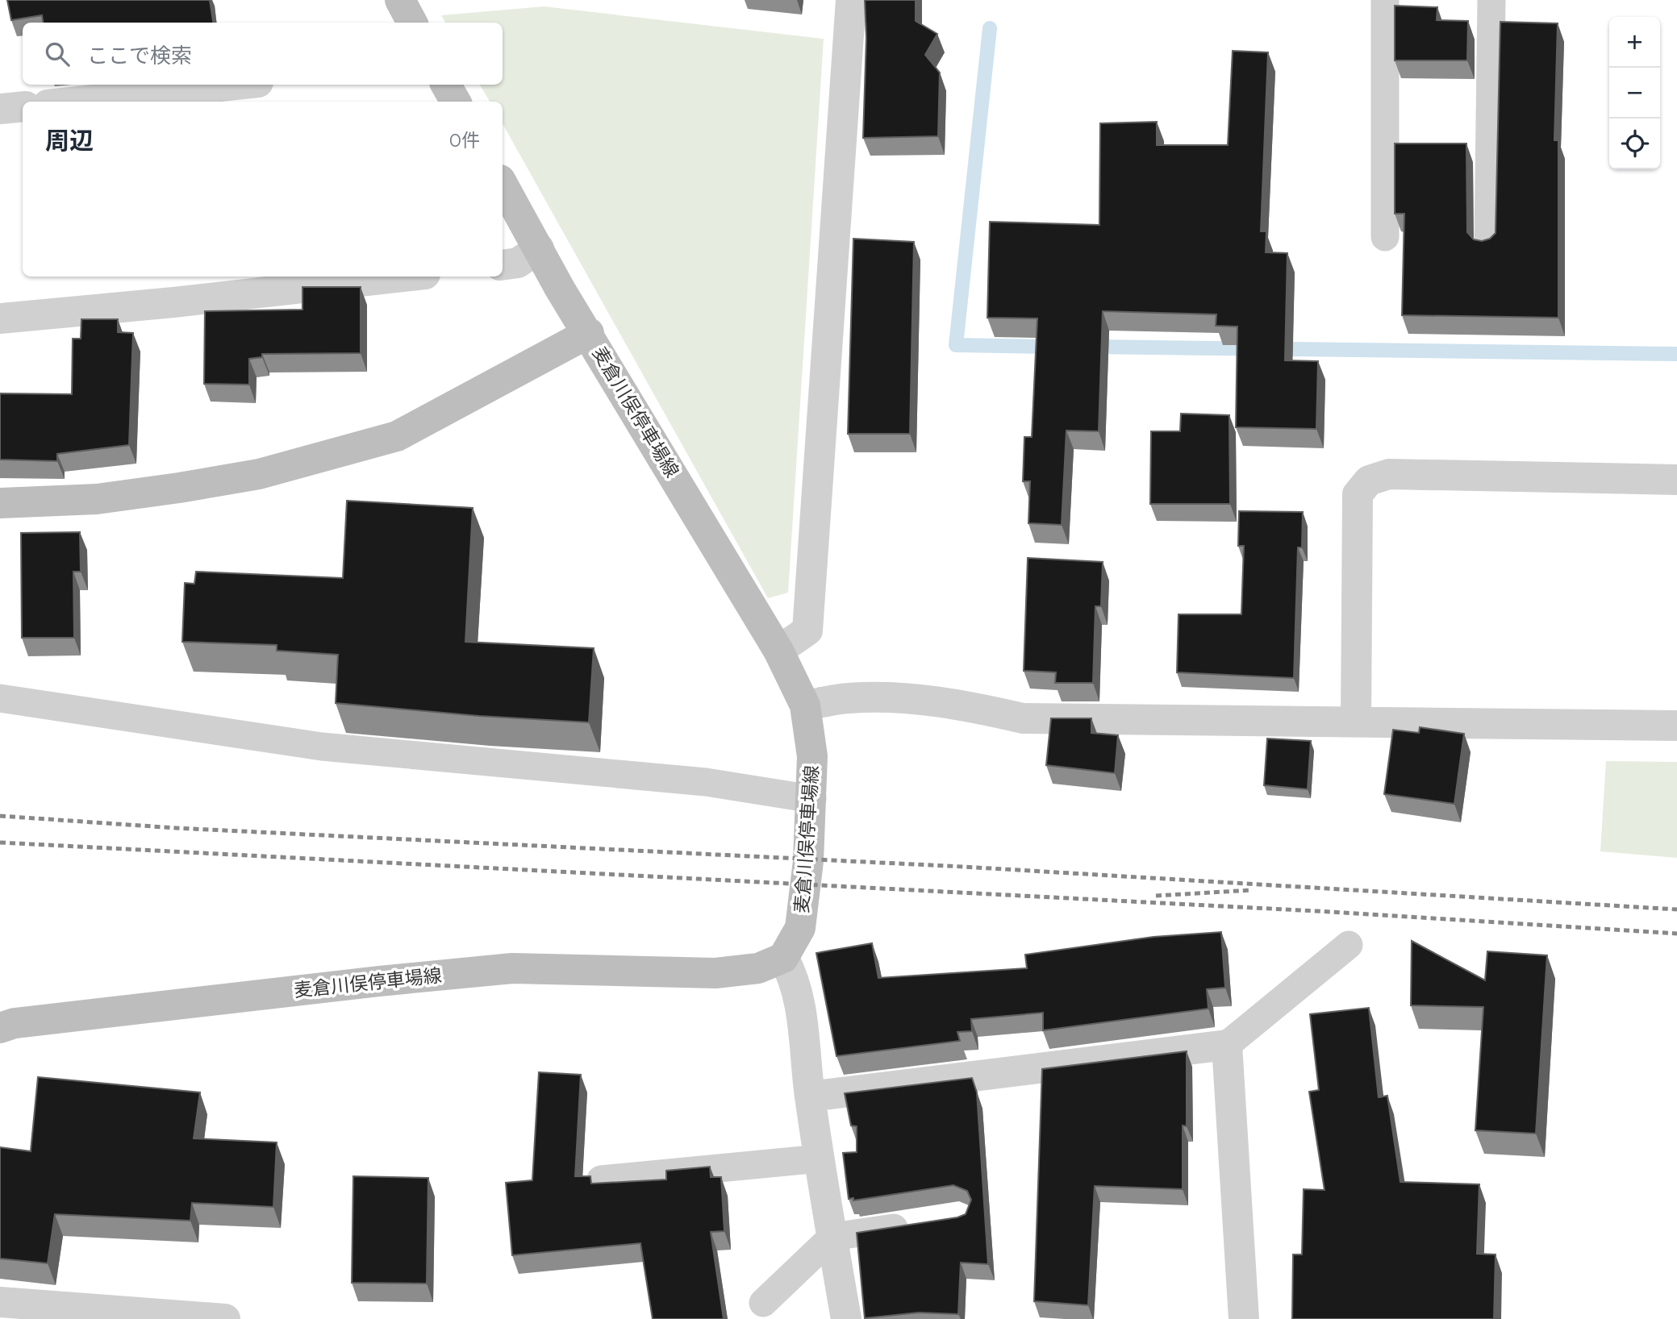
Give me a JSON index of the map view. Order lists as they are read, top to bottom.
{
  "streets": {
    "main road": ["麦倉川俣停車場線"]
  },
  "page": {
    "map_buttons": ["+", "−"],
    "search": "ここで検索",
    "heading": ["周辺", "0件"]
  }
}
